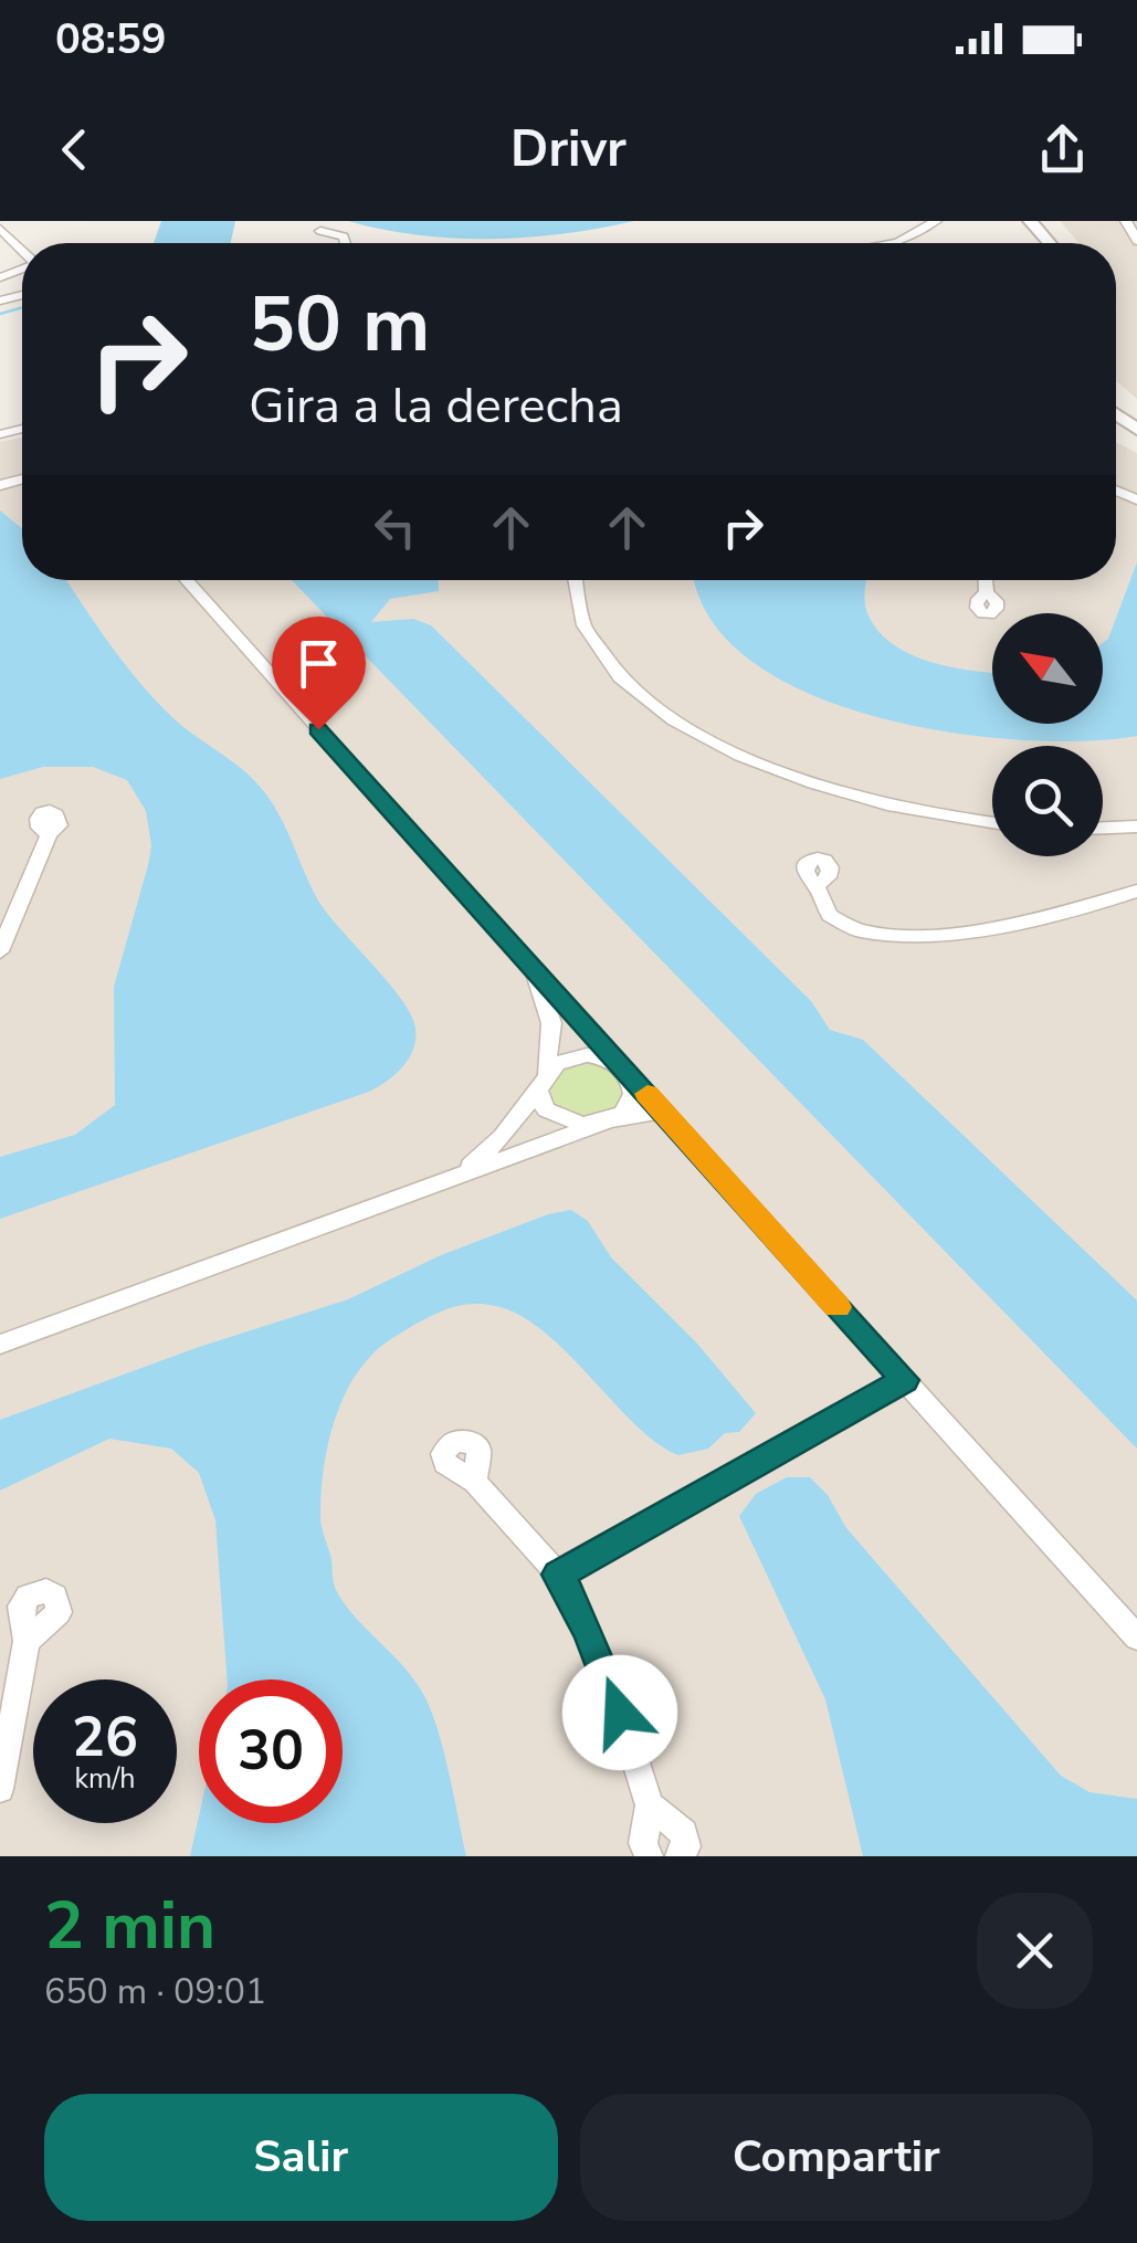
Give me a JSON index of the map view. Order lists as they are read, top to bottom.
{
  "north": "top left",
  "page": {
    "status": "08:59",
    "header": "Drivr",
    "turn": ["50 m", "Gira a la derecha"],
    "speed": "26 km/h",
    "limit": "30",
    "heading": ["2 min", "650 m · 09:01"],
    "buttons": ["Salir", "Compartir"]
  }
}
